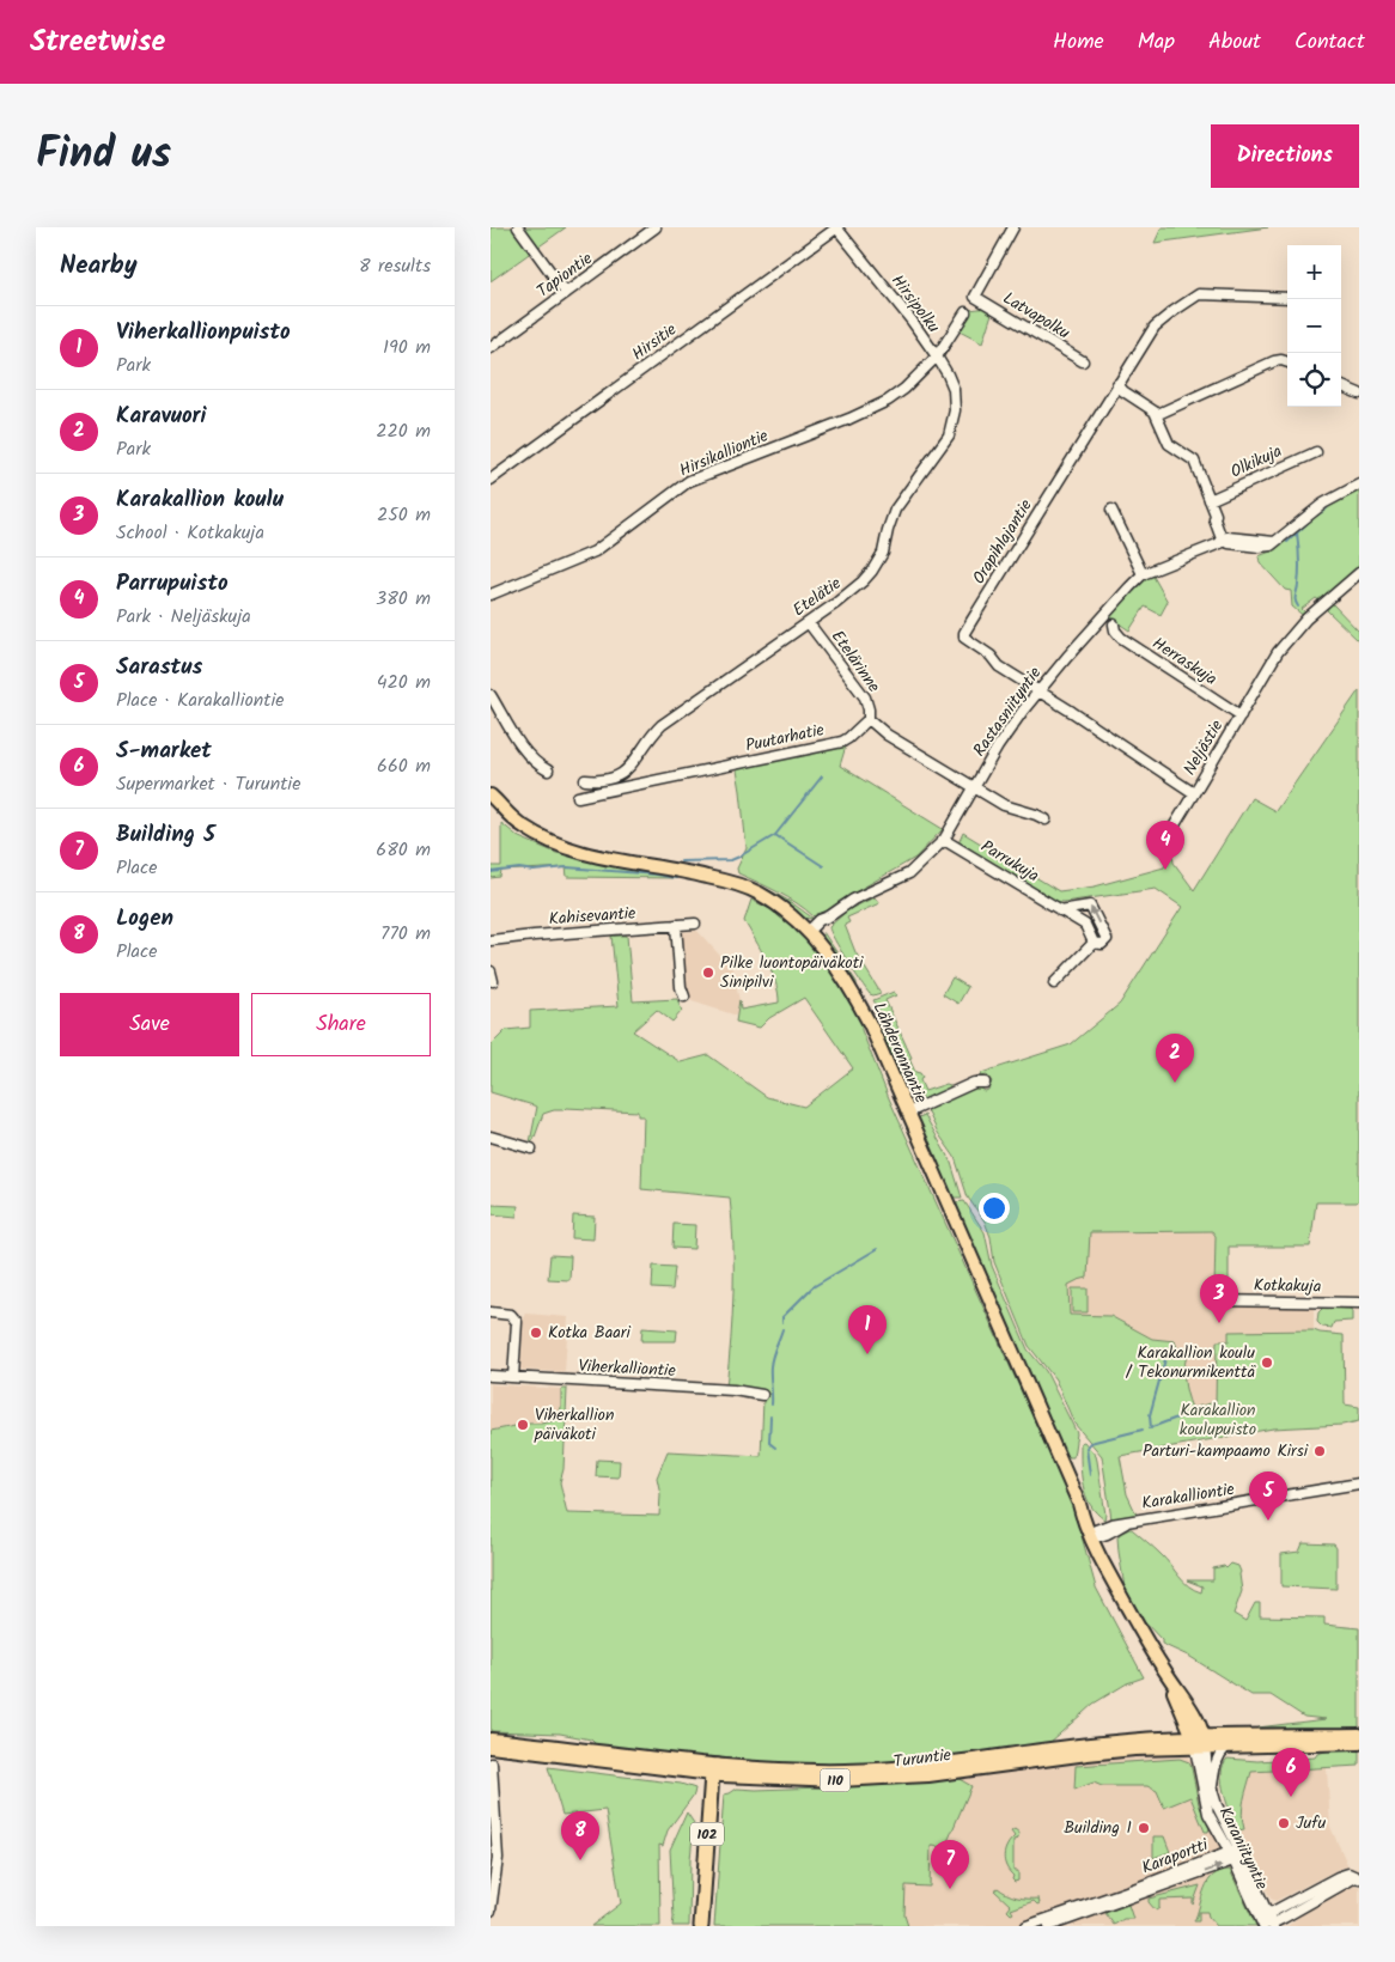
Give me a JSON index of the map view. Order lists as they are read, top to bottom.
{
  "streets": {
    "highway": ["102"],
    "main road": ["Lähderannantie", "Turuntie", "110"],
    "street": [
      "Tapiontie",
      "Hirsipolku",
      "Latvapolku",
      "Hirsitie",
      "Hirsikalliontie",
      "Olkikuja",
      "Orapihlajantie",
      "Etelätie",
      "Etelärinne",
      "Herraskuja",
      "Rastasniityntie",
      "Puutarhatie",
      "Neljästie",
      "Parrukuja",
      "Kahisevantie",
      "Kotkakuja",
      "Viherkalliontie",
      "Karakalliontie",
      "Karaniityntie",
      "Karaportti"
    ]
  },
  "crossings": [
    ["Hirsipolku", "Hirsitie"],
    ["Hirsipolku", "Hirsikalliontie"],
    ["Hirsipolku", "Etelätie"],
    ["Hirsikalliontie", "Etelätie"],
    ["Orapihlajantie", "Rastasniityntie"],
    ["Orapihlajantie", "Neljästie"],
    ["Etelätie", "Etelärinne"],
    ["Etelärinne", "Puutarhatie"],
    ["Herraskuja", "Neljästie"],
    ["Rastasniityntie", "Neljästie"],
    ["Rastasniityntie", "Parrukuja"],
    ["Rastasniityntie", "Lähderannantie"],
    ["Lähderannantie", "Karakalliontie"],
    ["Lähderannantie", "Turuntie"],
    ["Lähderannantie", "Karaniityntie"],
    ["Turuntie", "102"],
    ["Turuntie", "Karaniityntie"],
    ["Karaniityntie", "Karaportti"]
  ],
  "parks": ["Karakallion koulupuisto"],
  "places": [
    "Pilke luontopäiväkoti Sinipilvi",
    "Kotka Baari",
    "Karakallion koulu / Tekonurmikenttä",
    "Viherkallion päiväkoti",
    "Parturi-kampaamo Kirsi",
    "Jufu",
    "Building 1"
  ],
  "page": {
    "header": "Streetwise",
    "nav": [
      "Home",
      "Map",
      "About",
      "Contact"
    ],
    "title": "Find us",
    "buttons": [
      "Directions",
      ["Save", "Share"]
    ],
    "heading": ["Nearby", "8 results"],
    "map_buttons": ["+", "−"],
    "list": [
      {
        "mark": "1",
        "name": "Viherkallionpuisto",
        "note": "Park",
        "value": "190 m"
      },
      {
        "mark": "2",
        "name": "Karavuori",
        "note": "Park",
        "value": "220 m"
      },
      {
        "mark": "3",
        "name": "Karakallion koulu",
        "note": "School · Kotkakuja",
        "value": "250 m"
      },
      {
        "mark": "4",
        "name": "Parrupuisto",
        "note": "Park · Neljäskuja",
        "value": "380 m"
      },
      {
        "mark": "5",
        "name": "Sarastus",
        "note": "Place · Karakalliontie",
        "value": "420 m"
      },
      {
        "mark": "6",
        "name": "S-market",
        "note": "Supermarket · Turuntie",
        "value": "660 m"
      },
      {
        "mark": "7",
        "name": "Building 5",
        "note": "Place",
        "value": "680 m"
      },
      {
        "mark": "8",
        "name": "Logen",
        "note": "Place",
        "value": "770 m"
      }
    ],
    "pins": [
      "4",
      "2",
      "3",
      "1",
      "5",
      "6",
      "8",
      "7"
    ]
  }
}
